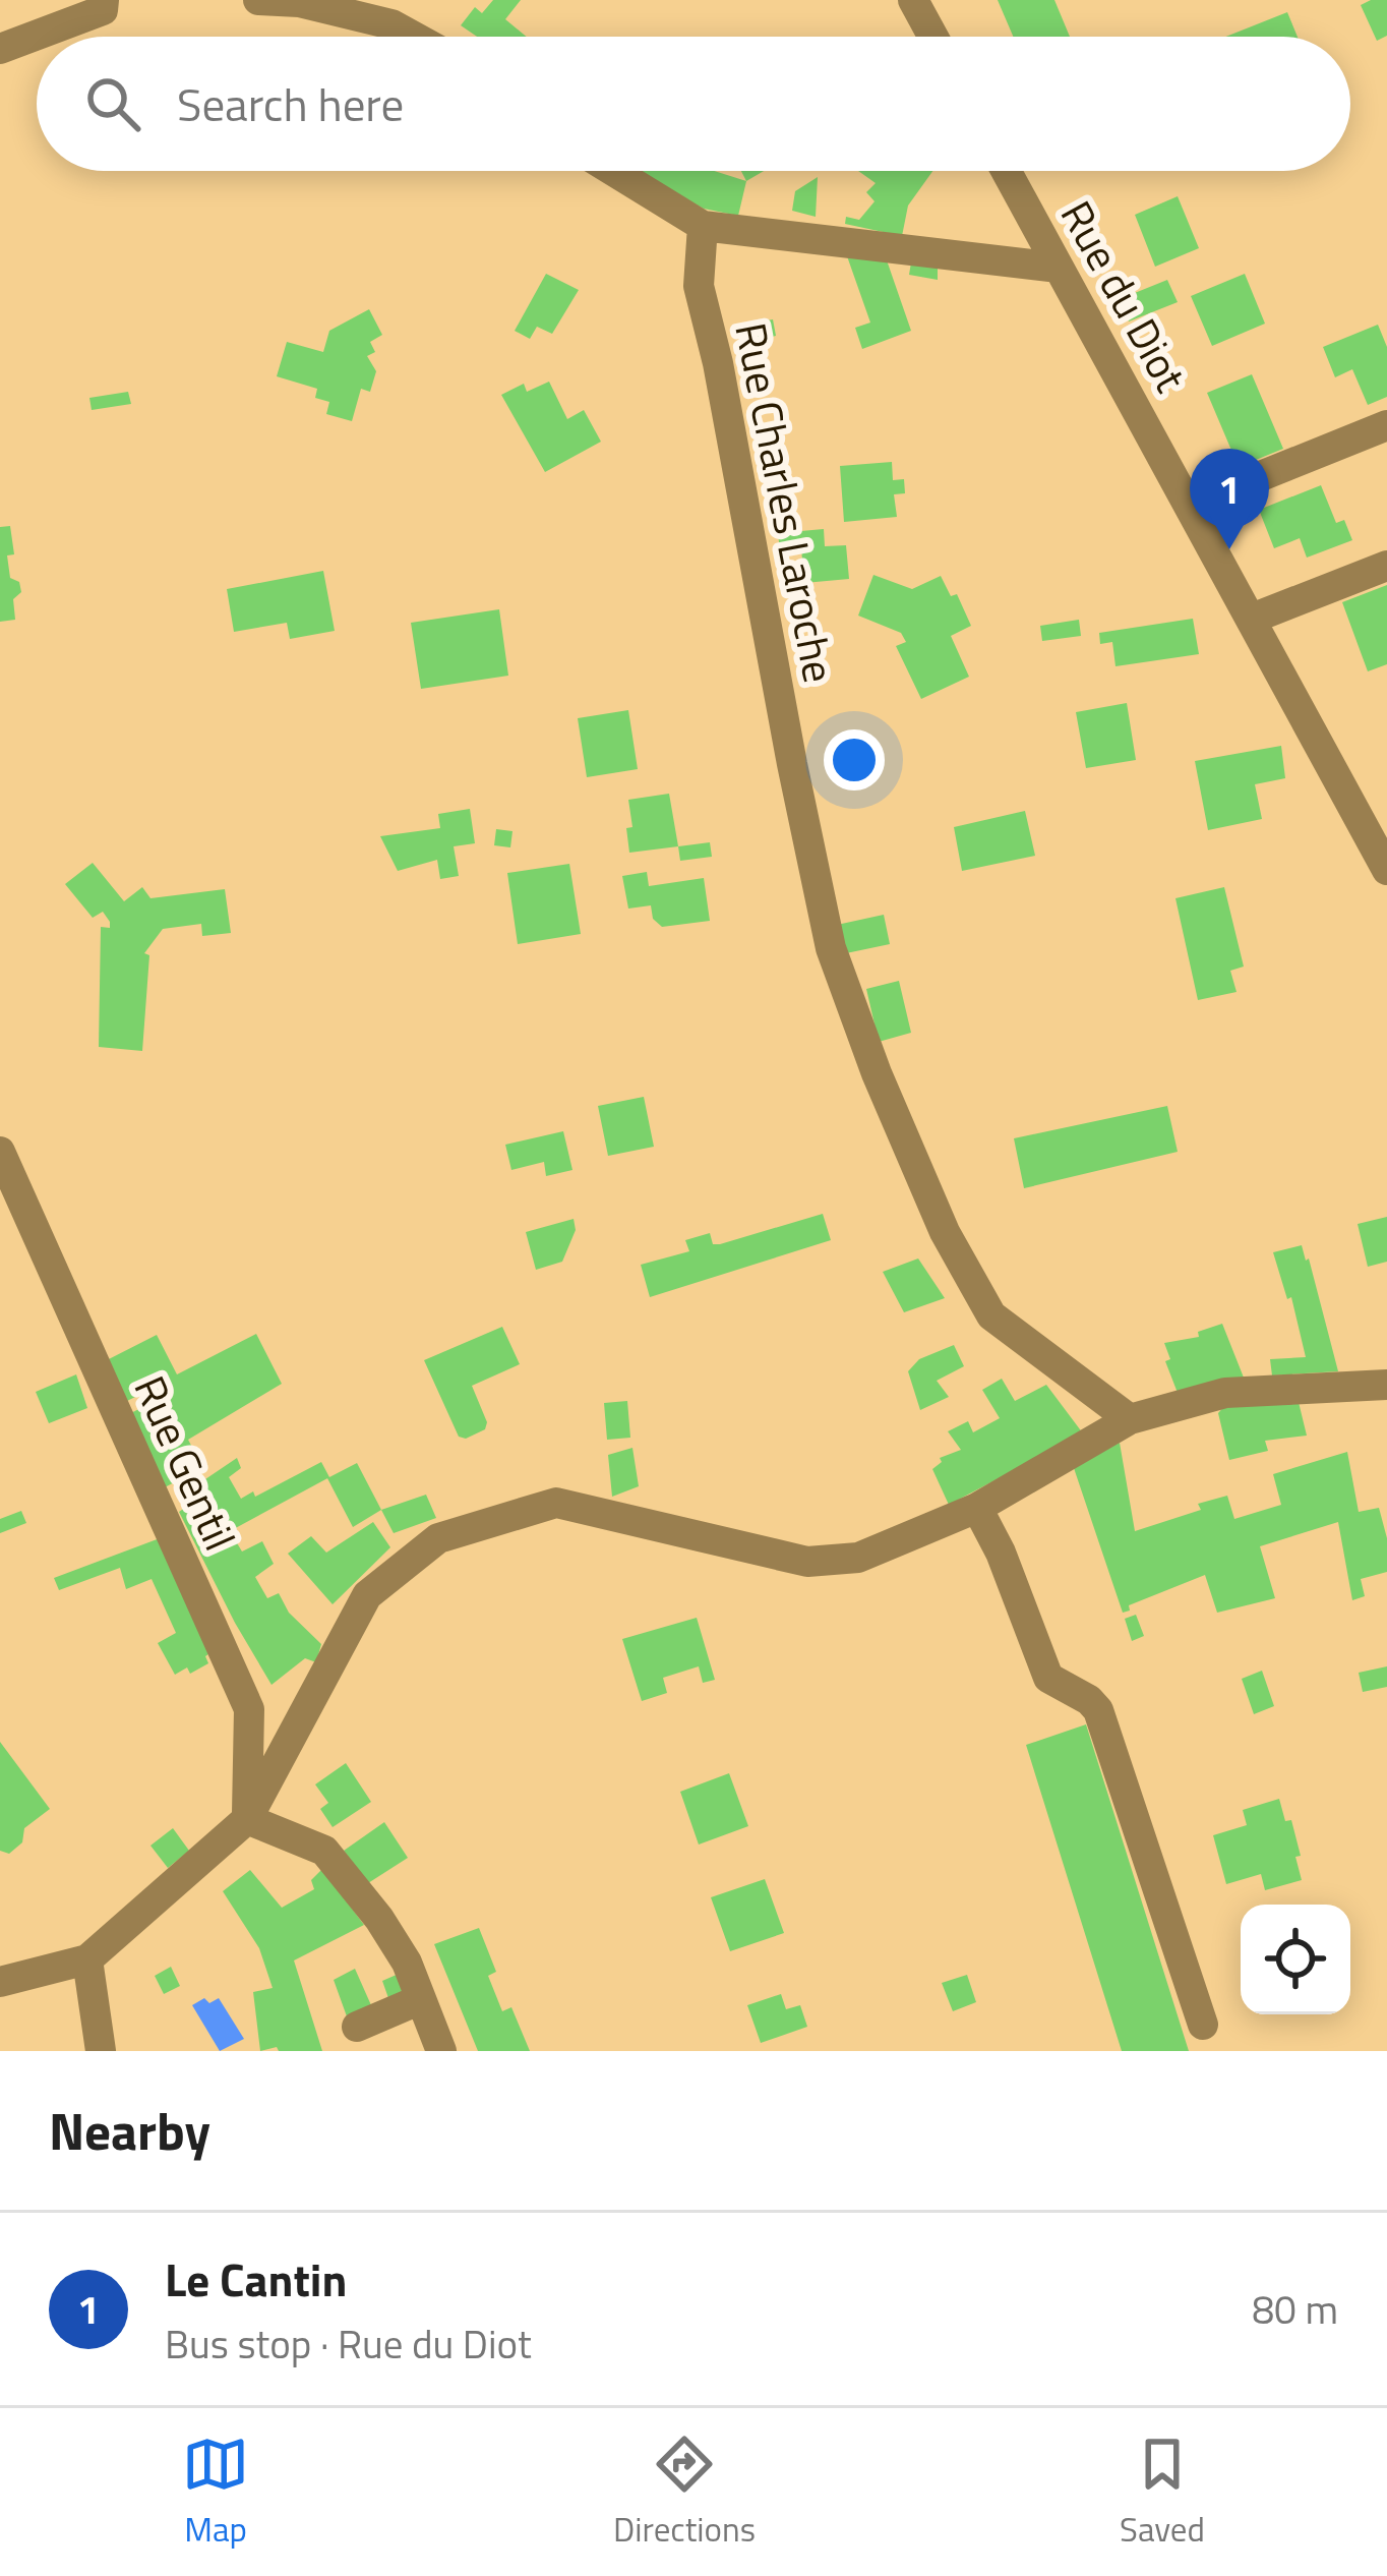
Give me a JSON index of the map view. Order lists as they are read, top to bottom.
{
  "streets": {
    "street": ["Rue du Diot", "Rue Charles Laroche", "Rue Gentil"]
  },
  "page": {
    "search": "Search here",
    "pins": "1",
    "heading": "Nearby",
    "list": [
      {
        "mark": "1",
        "name": "Le Cantin",
        "note": "Bus stop · Rue du Diot",
        "value": "80 m"
      }
    ],
    "nav": ["Map", "Directions", "Saved"]
  }
}
